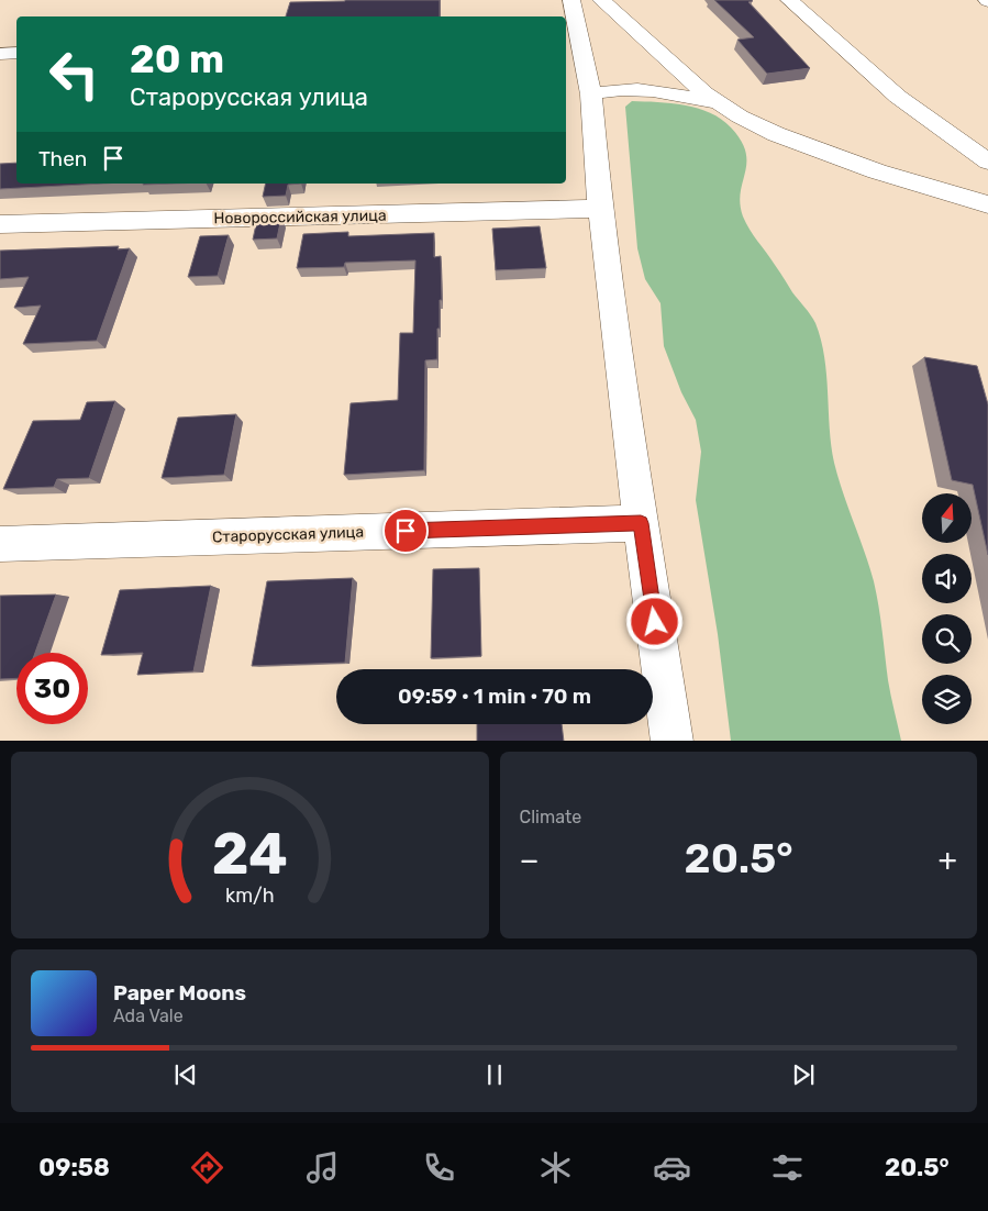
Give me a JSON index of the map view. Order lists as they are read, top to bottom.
{
  "streets": {
    "street": ["Новороссийская улица", "Старорусская улица"]
  },
  "north": "top",
  "page": {
    "turn": ["20 m", "Старорусская улица"],
    "then": "Then",
    "limit": "30",
    "trip": "09:59 · 1 min · 70 m",
    "tile": "Climate",
    "heat": ["−", "20.5°", "+"],
    "song": ["Paper Moons", "Ada Vale"],
    "tabs": ["09:58", "20.5°"],
    "gauge": ["24", "km/h"]
  }
}
